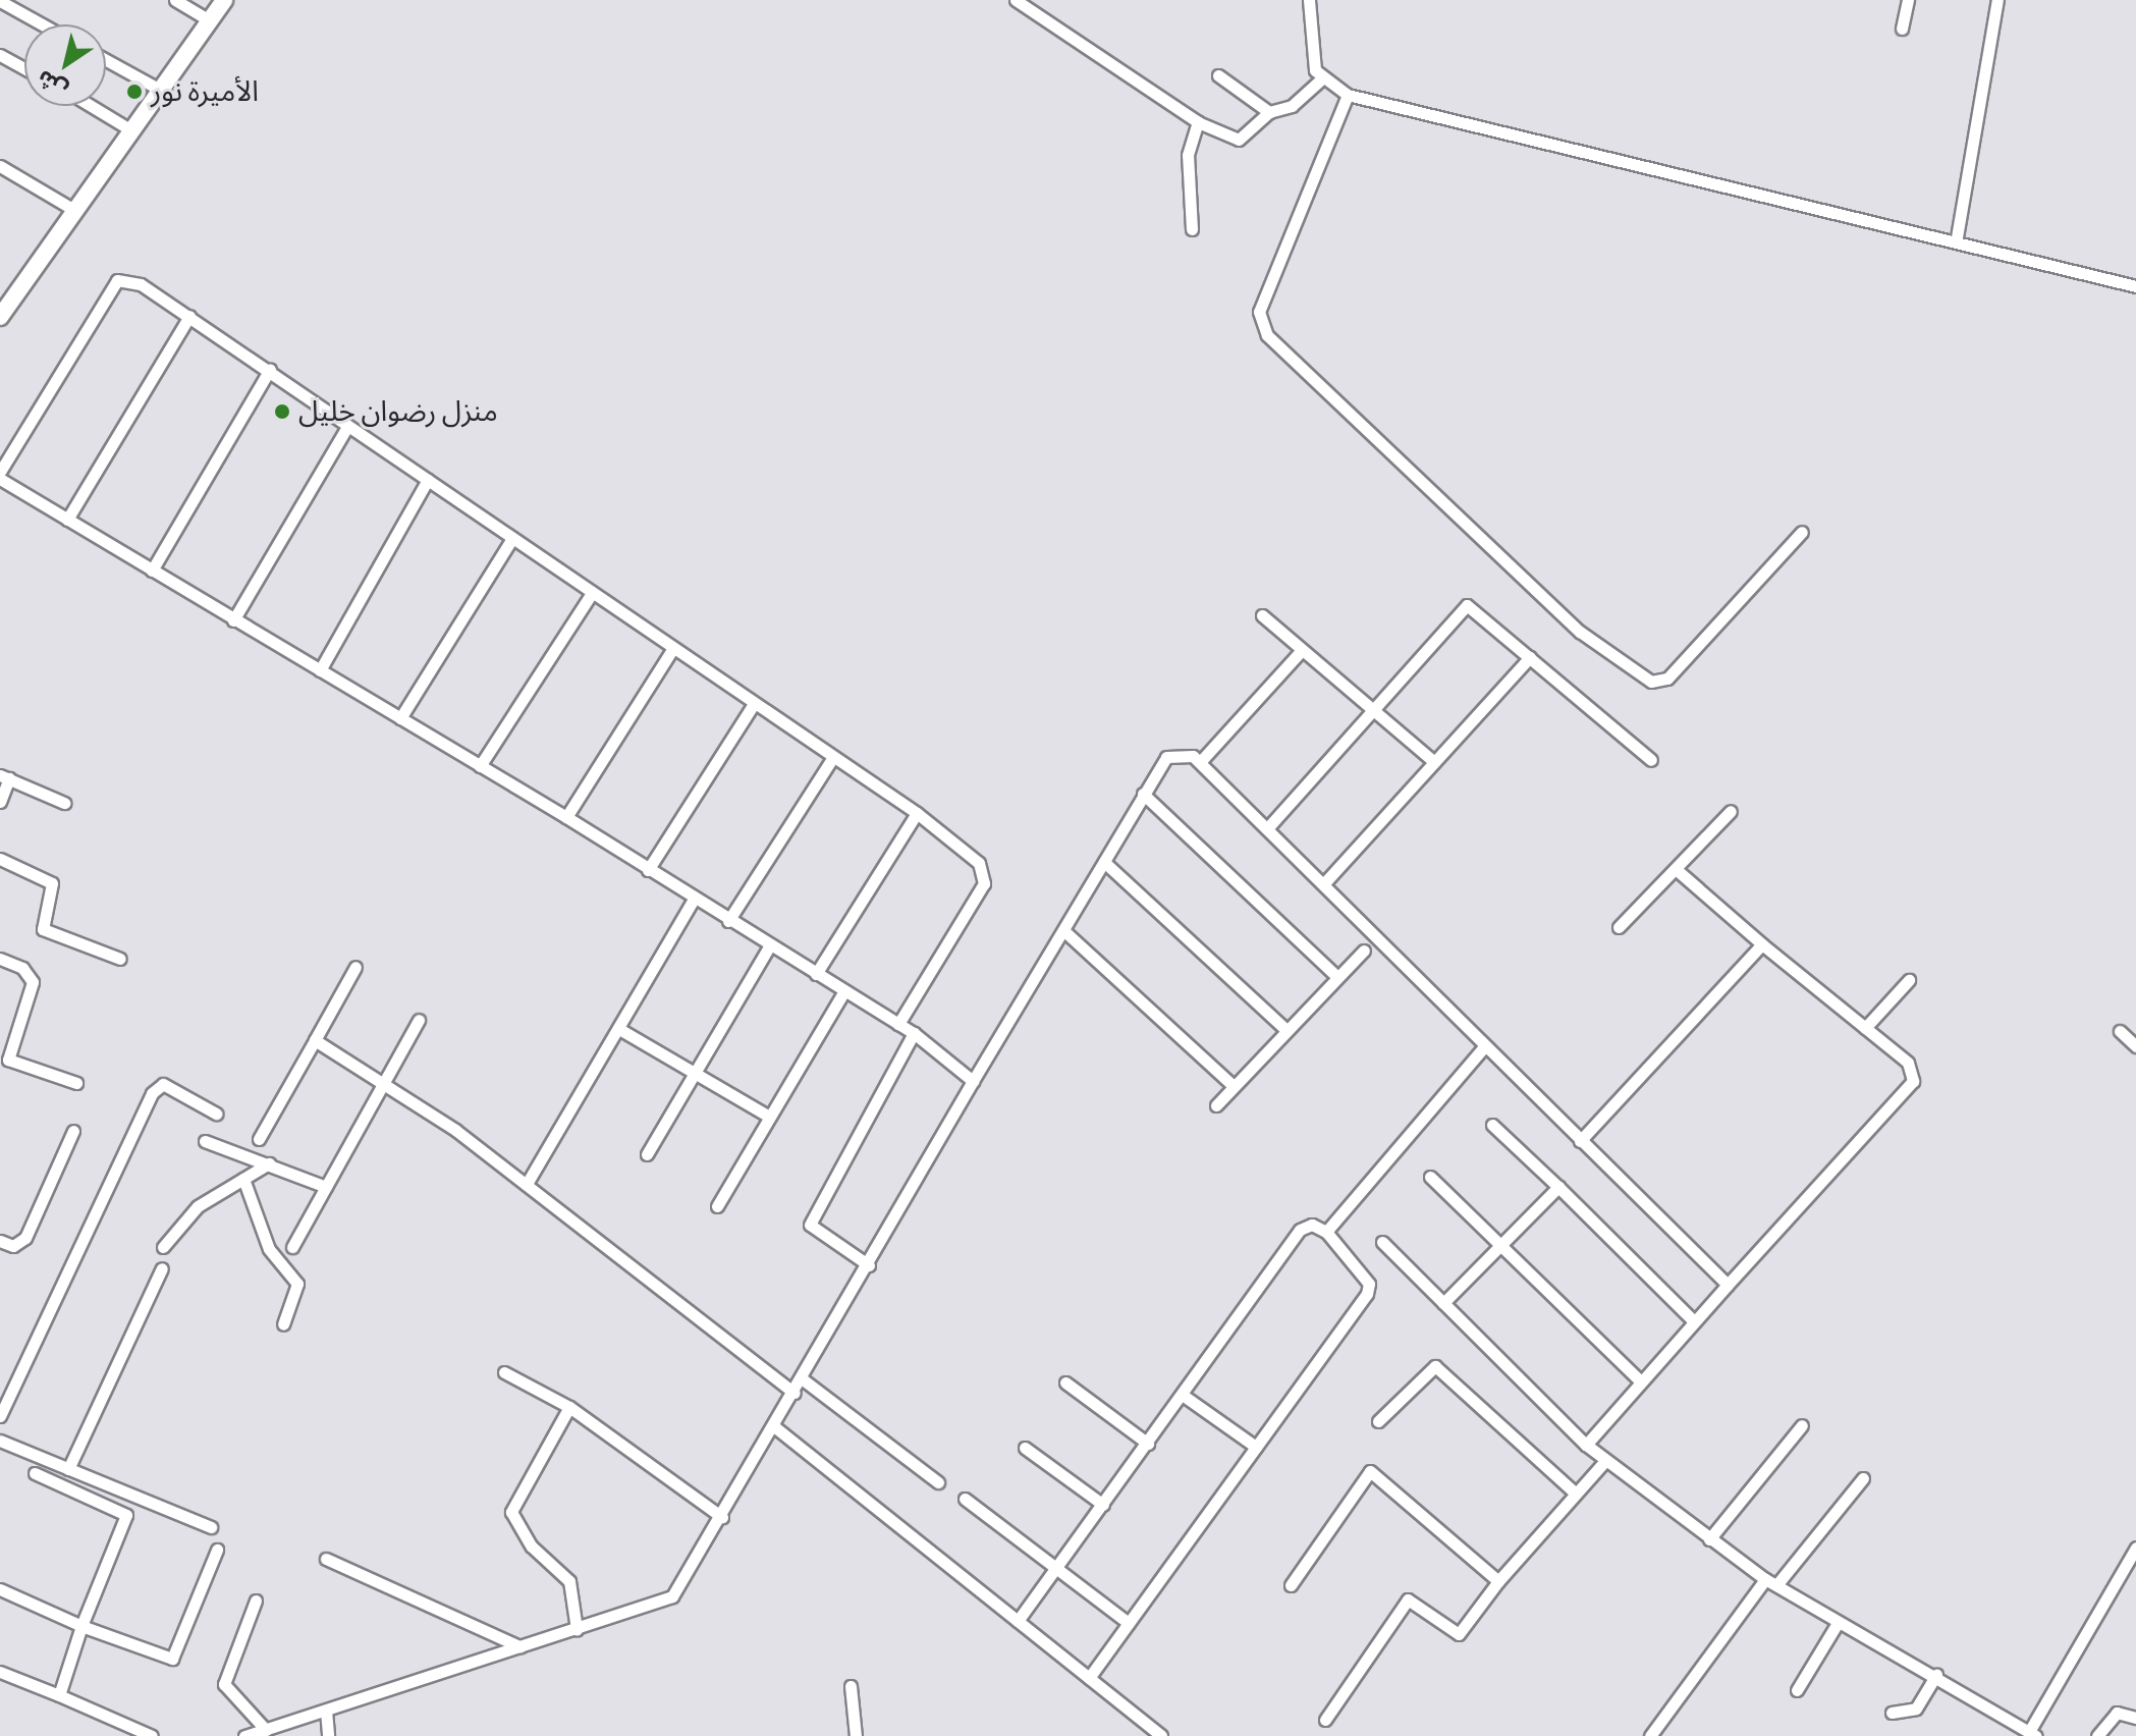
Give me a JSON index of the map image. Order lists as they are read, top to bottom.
{
  "places": ["الأميرة نور", "منزل رضوان خليل"],
  "north": "bottom left"
}
